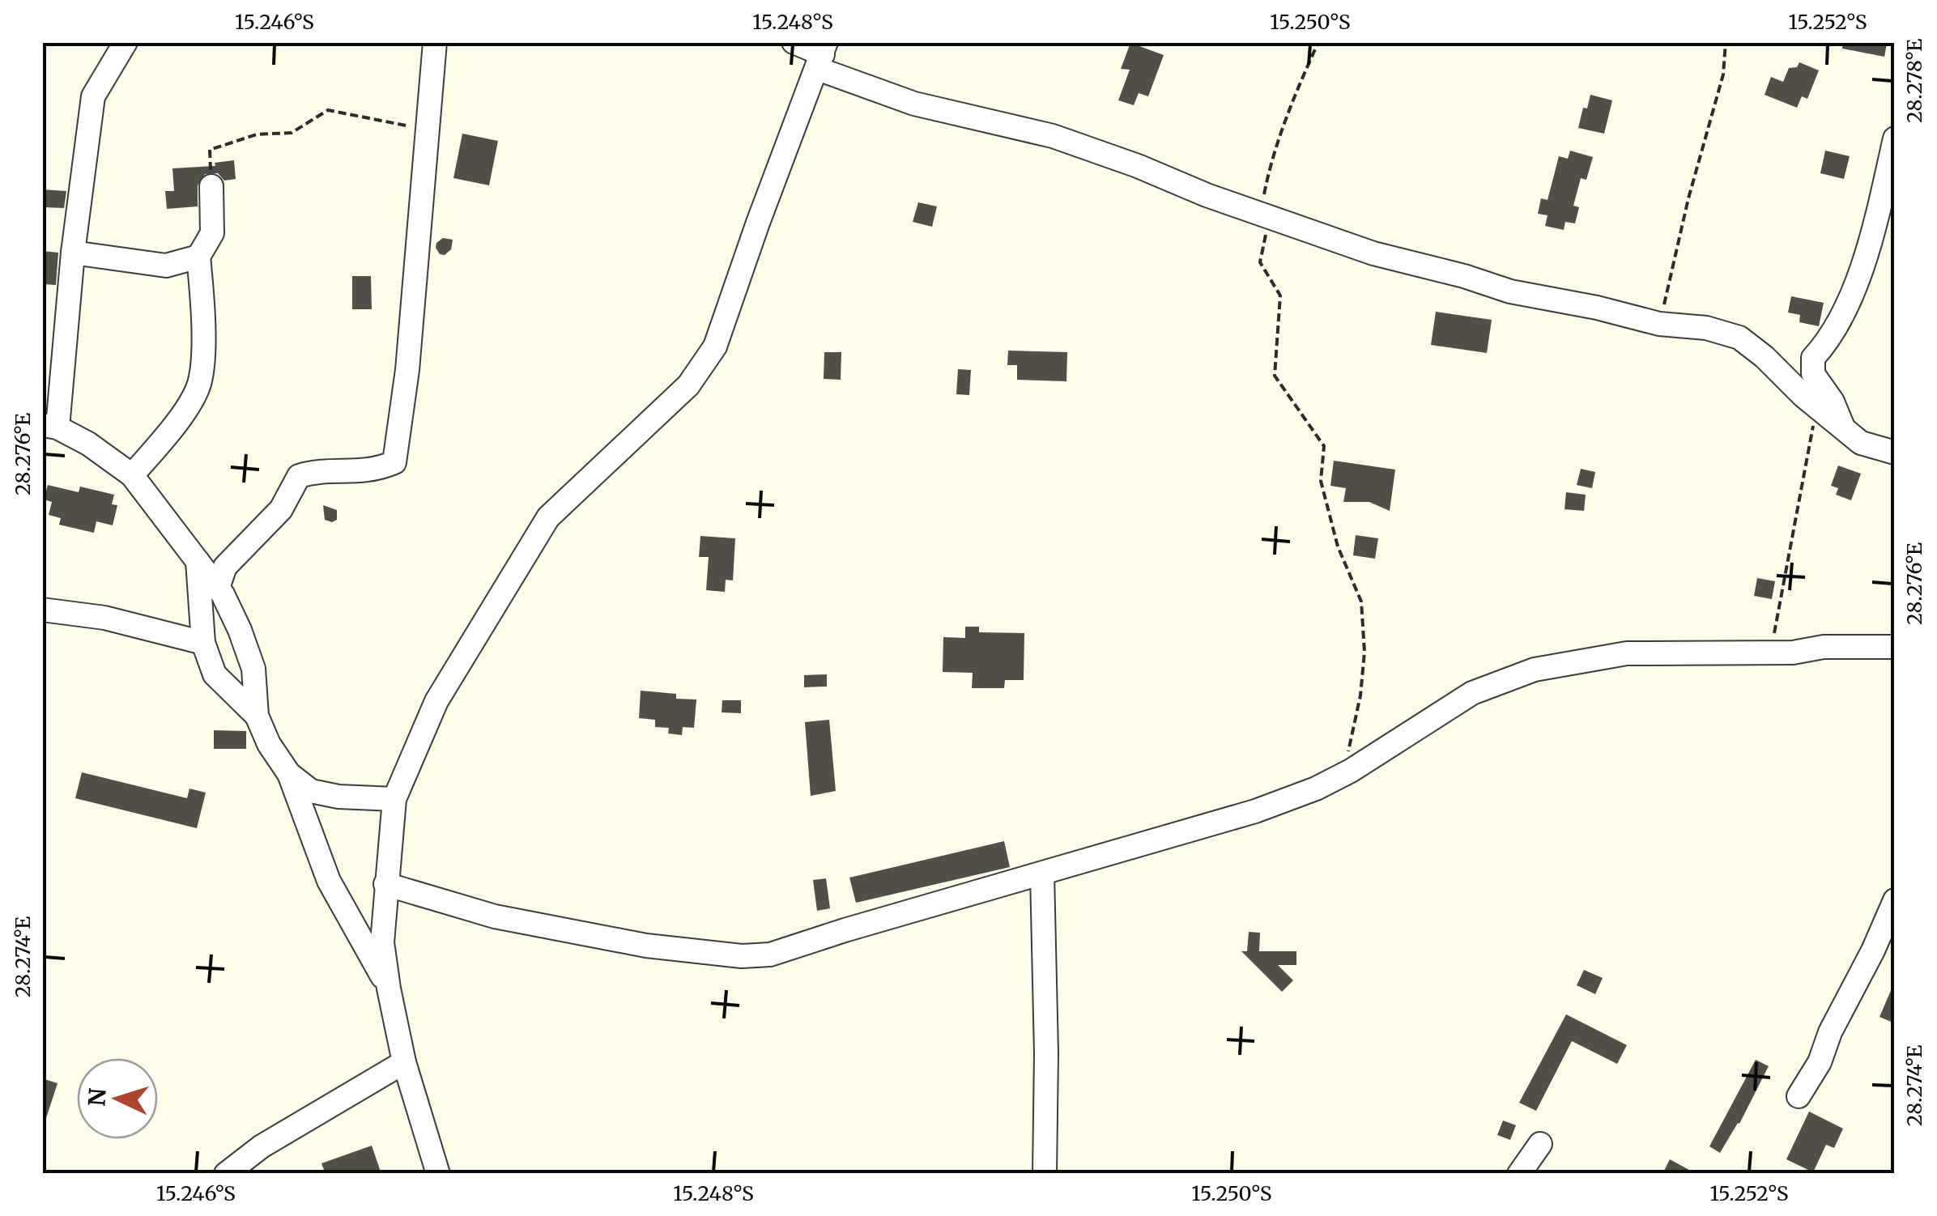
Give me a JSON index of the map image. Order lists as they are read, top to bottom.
{
  "north": "left",
  "coordinates": [
    "15.246°S",
    "15.248°S",
    "15.250°S",
    "15.252°S",
    "28.278°E",
    "28.276°E",
    "28.274°E"
  ]
}
